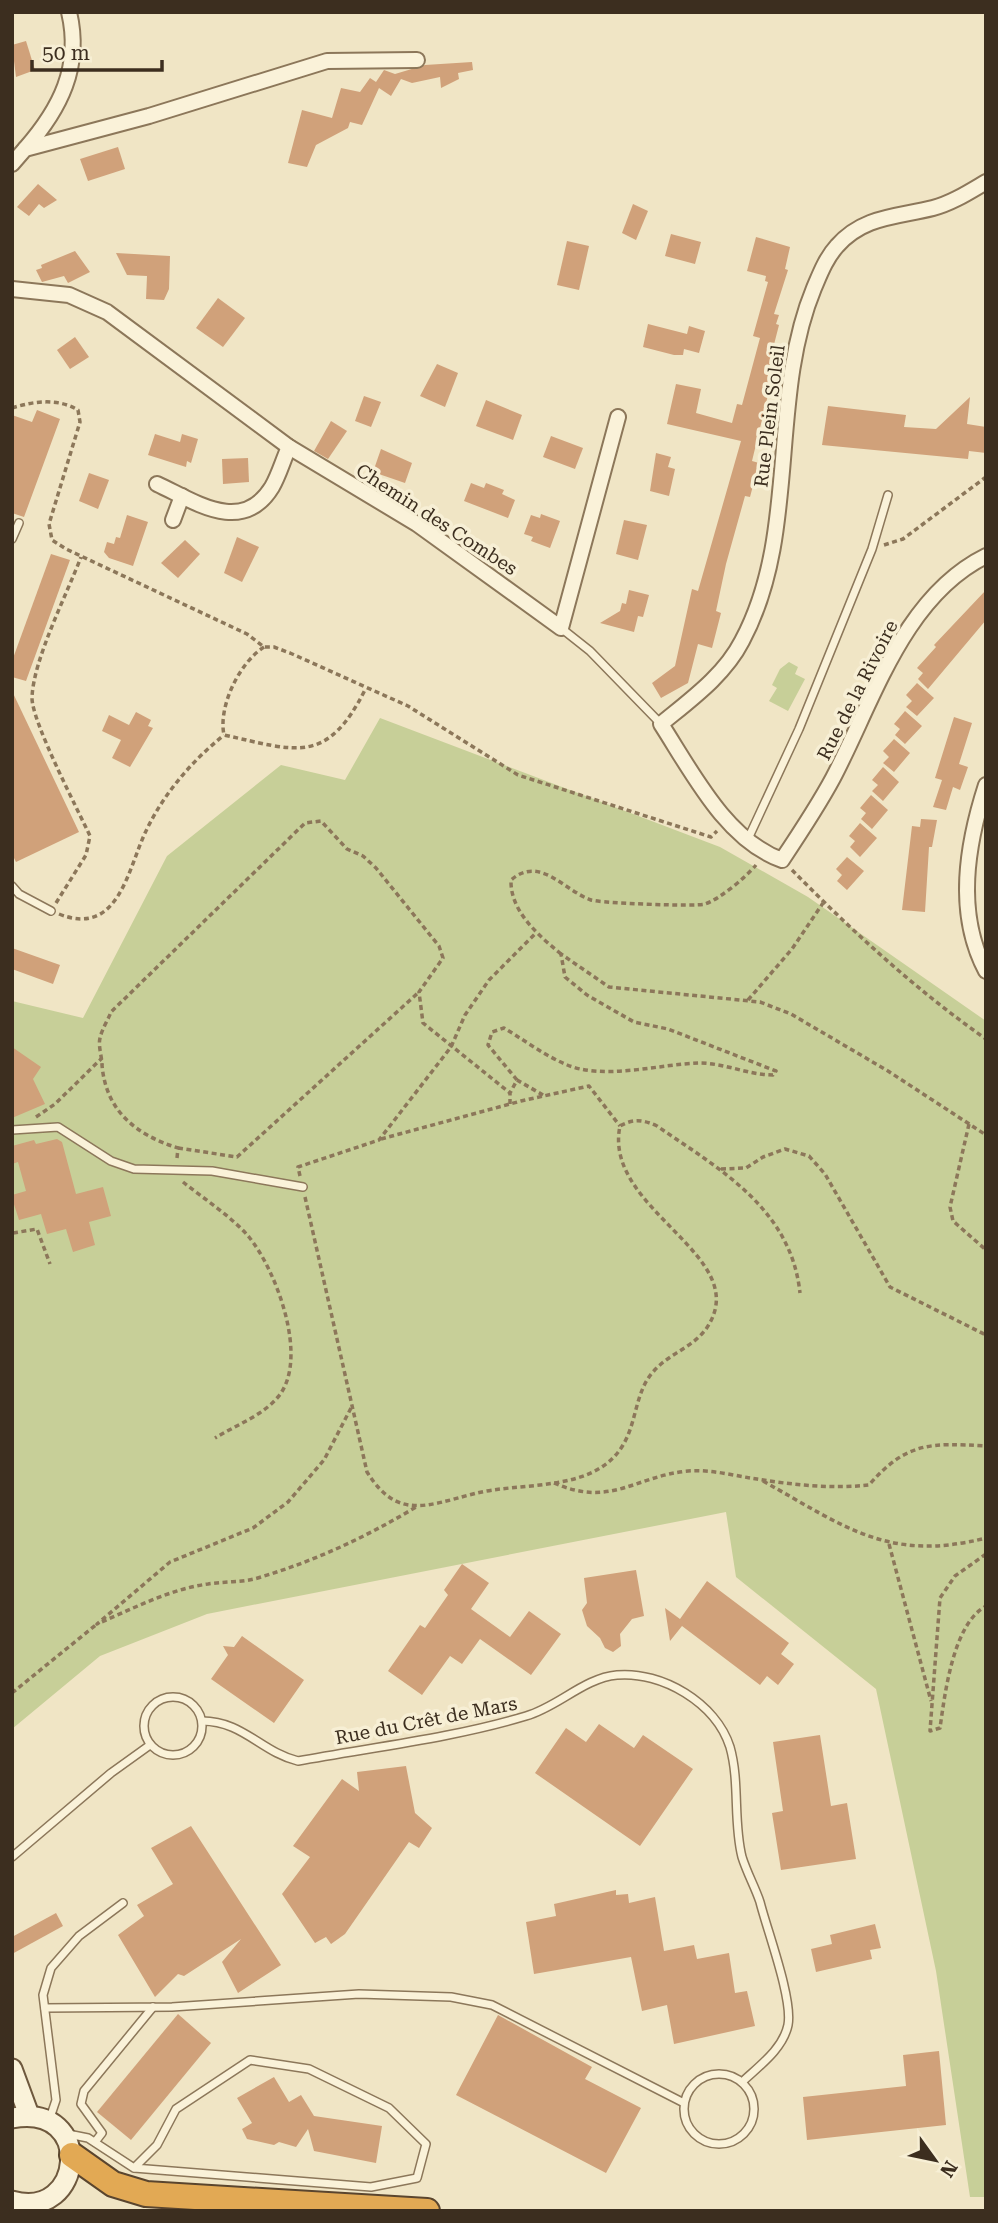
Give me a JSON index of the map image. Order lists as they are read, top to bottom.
{
  "streets": {
    "street": ["Rue Plein Soleil", "Chemin des Combes", "Rue de la Rivoire"],
    "lane": ["Rue du Crêt de Mars"]
  },
  "crossings": [
    ["Rue Plein Soleil", "Chemin des Combes"],
    ["Chemin des Combes", "Rue de la Rivoire"]
  ],
  "scale_bar": "50 m",
  "north": "bottom right"
}
